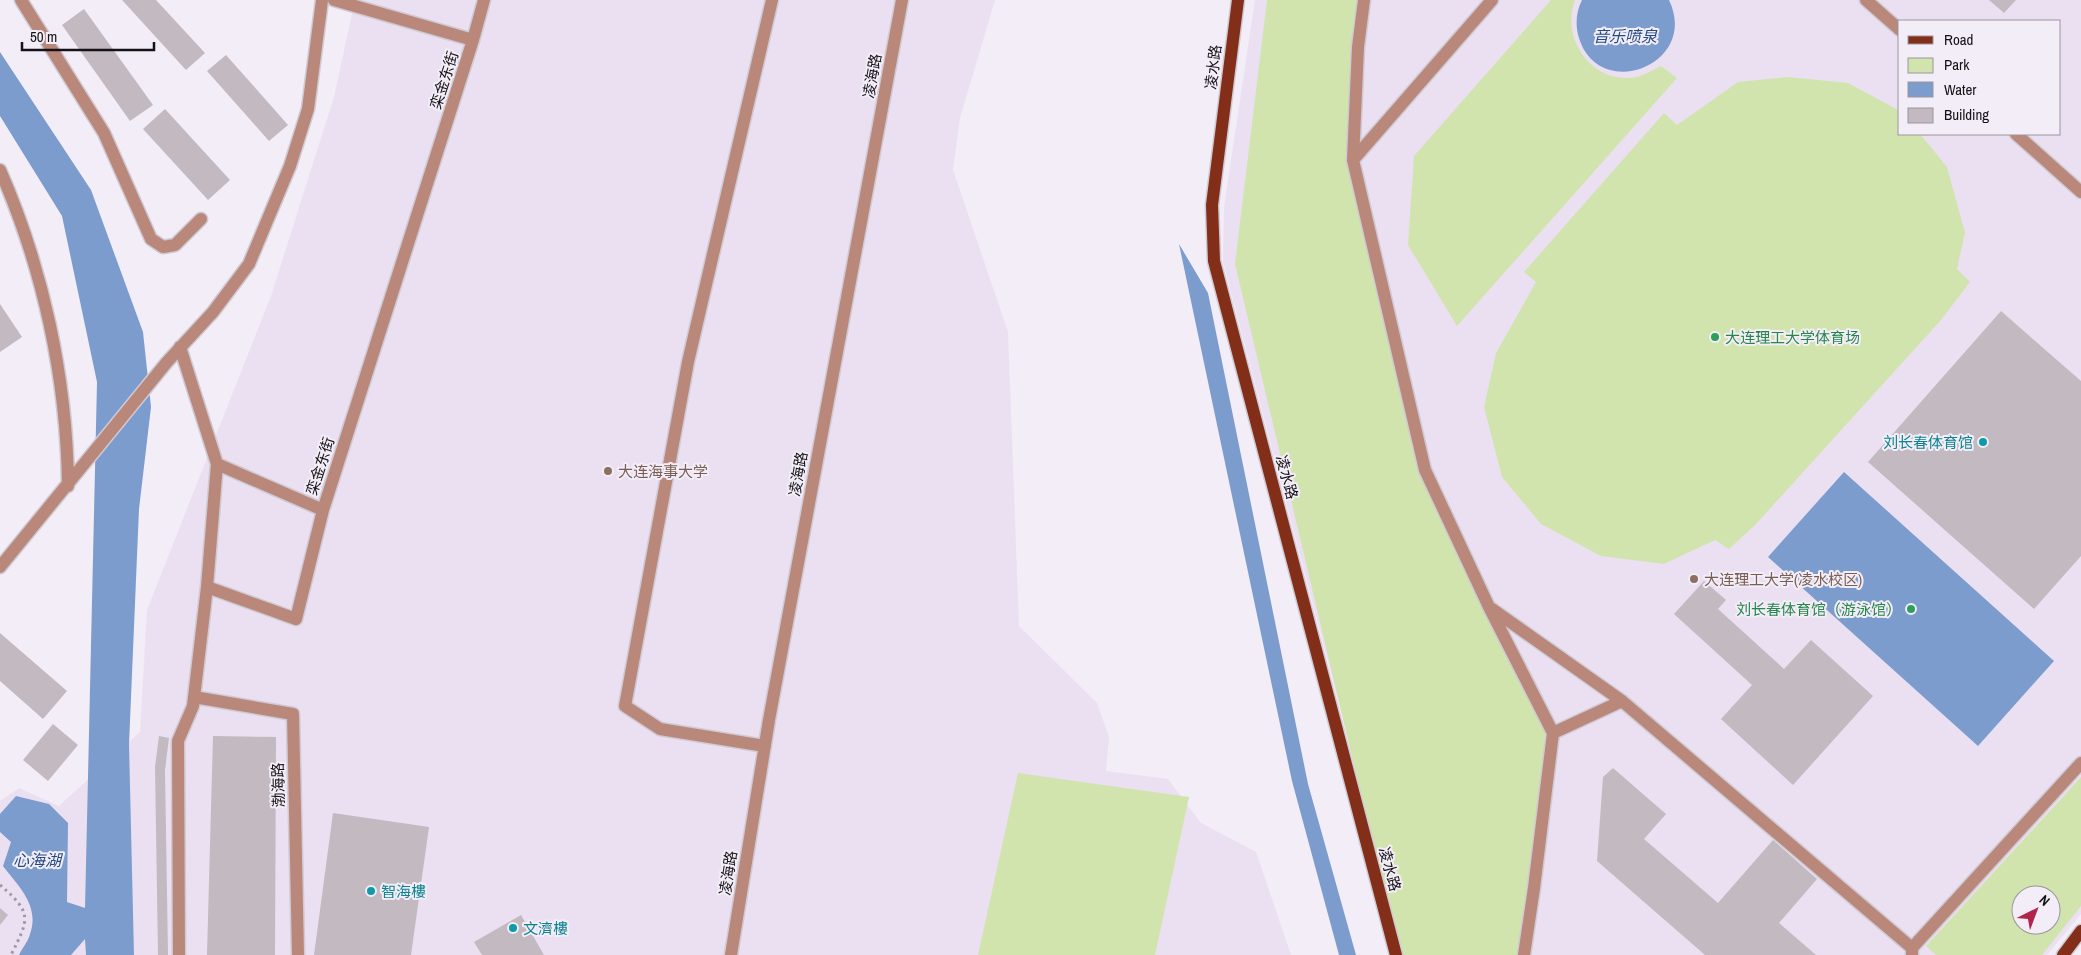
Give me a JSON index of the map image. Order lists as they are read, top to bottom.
{
  "streets": {
    "main road": ["凌水路"],
    "street": ["凌海路", "栾金东街", "渤海路"]
  },
  "water": ["音乐喷泉", "心海湖"],
  "places": [
    "大连理工大学体育场",
    "刘长春体育馆",
    "大连海事大学",
    "大连理工大学(凌水校区)",
    "刘长春体育馆（游泳馆）",
    "智海樓",
    "文濟樓"
  ],
  "legend": [
    "Road",
    "Park",
    "Water",
    "Building"
  ],
  "scale_bar": "50 m",
  "north": "top right"
}
